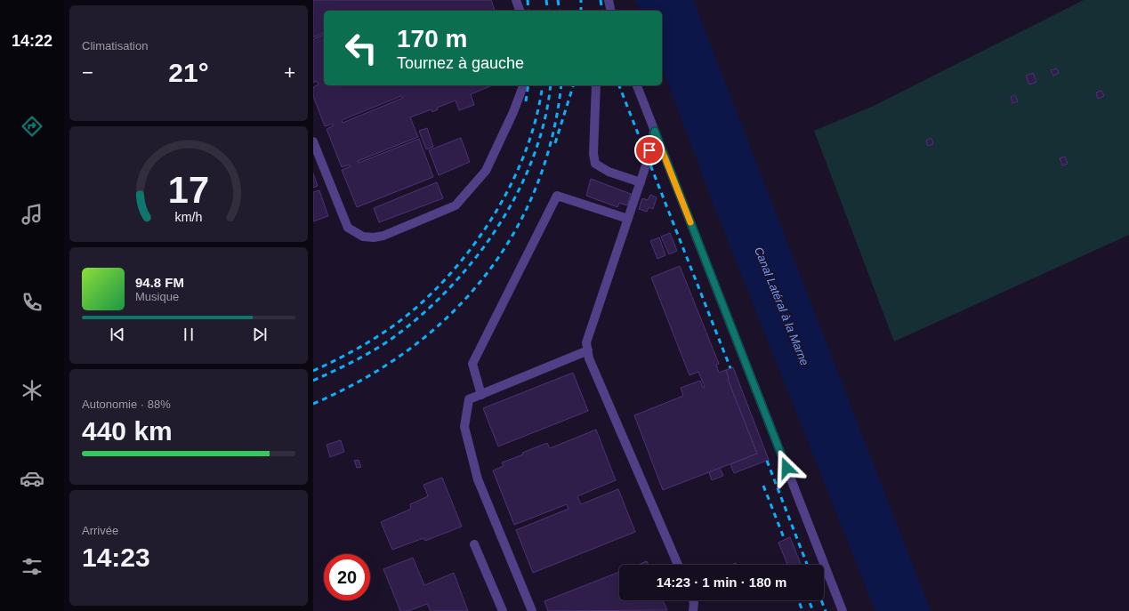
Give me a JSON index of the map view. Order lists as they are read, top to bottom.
{
  "water": ["Canal Latéral à la Marne"],
  "page": {
    "tabs": "14:22",
    "tile": [
      "Climatisation",
      ["Autonomie · 88%", "440 km"],
      ["Arrivée", "14:23"]
    ],
    "turn": ["170 m", "Tournez à gauche"],
    "heat": ["−", "21°", "+"],
    "song": ["94.8 FM", "Musique"],
    "limit": "20",
    "trip": "14:23 · 1 min · 180 m",
    "gauge": ["17", "km/h"]
  }
}
